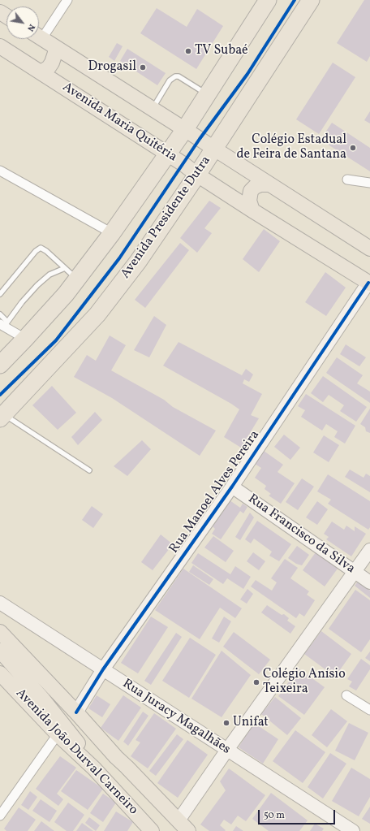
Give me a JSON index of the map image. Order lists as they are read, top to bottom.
{
  "streets": {
    "highway": ["Avenida Presidente Dutra"],
    "main road": ["Avenida Maria Quitéria", "Avenida João Durval Carneiro"],
    "street": ["Rua Manoel Alves Pereira", "Rua Francisco da Silva", "Rua Juracy Magalhães"]
  },
  "crossings": [
    ["Avenida Maria Quitéria", "Avenida Presidente Dutra"],
    ["Avenida Maria Quitéria", "Rua Manoel Alves Pereira"],
    ["Rua Manoel Alves Pereira", "Rua Francisco da Silva"],
    ["Rua Manoel Alves Pereira", "Rua Juracy Magalhães"],
    ["Rua Manoel Alves Pereira", "Avenida João Durval Carneiro"]
  ],
  "places": [
    "TV Subaé",
    "Drogasil",
    "Colégio Estadual de Feira de Santana",
    "Colégio Anísio Teixeira",
    "Unifat"
  ],
  "scale_bar": "50 m",
  "north": "bottom right"
}
